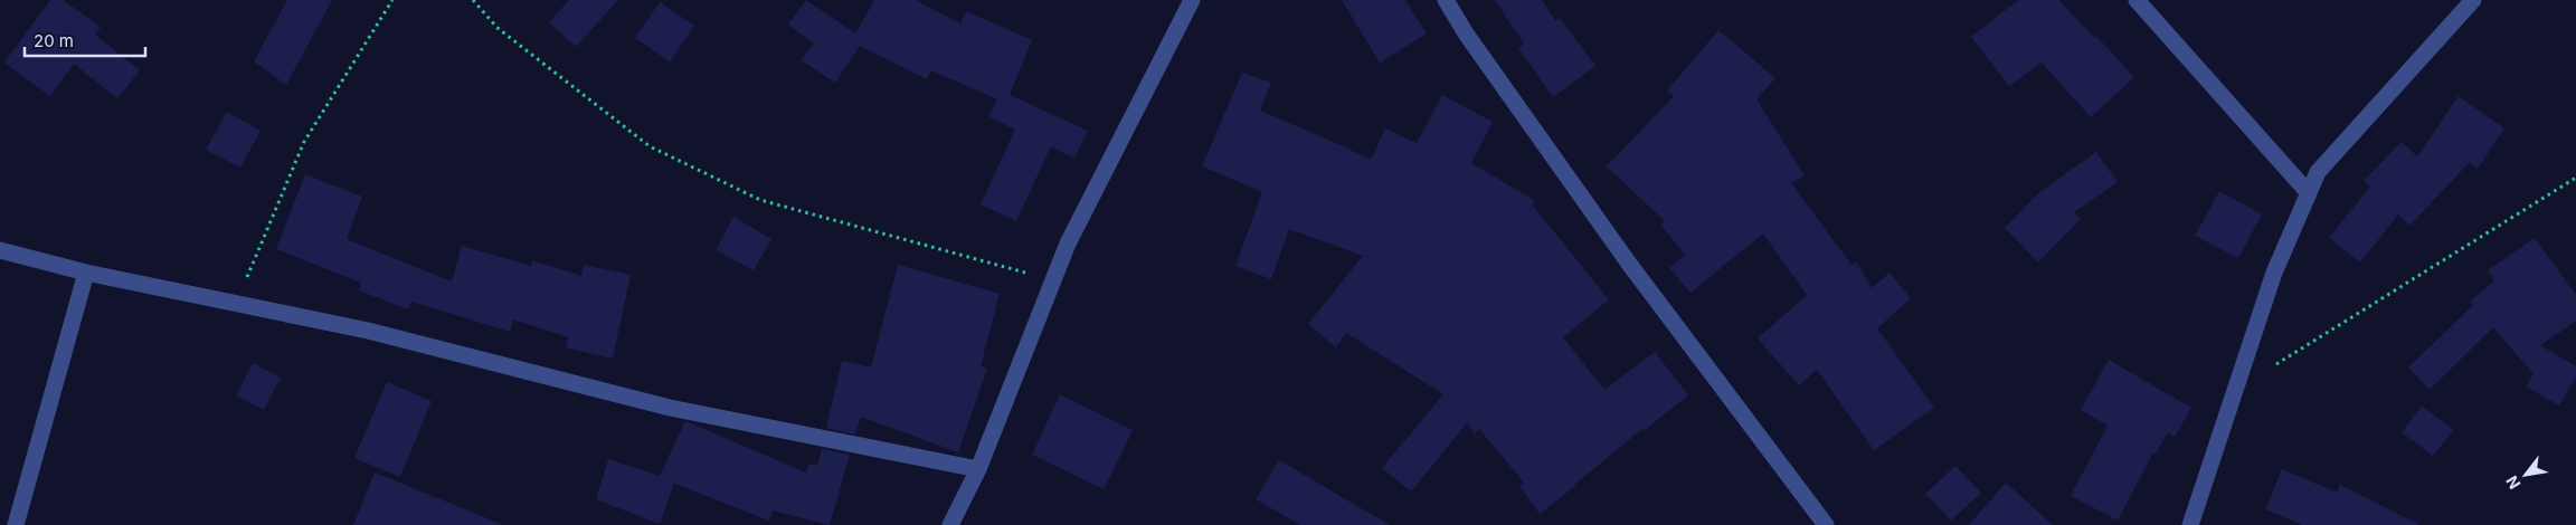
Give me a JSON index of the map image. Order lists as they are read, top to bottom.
{
  "scale_bar": "20 m",
  "north": "bottom left"
}
